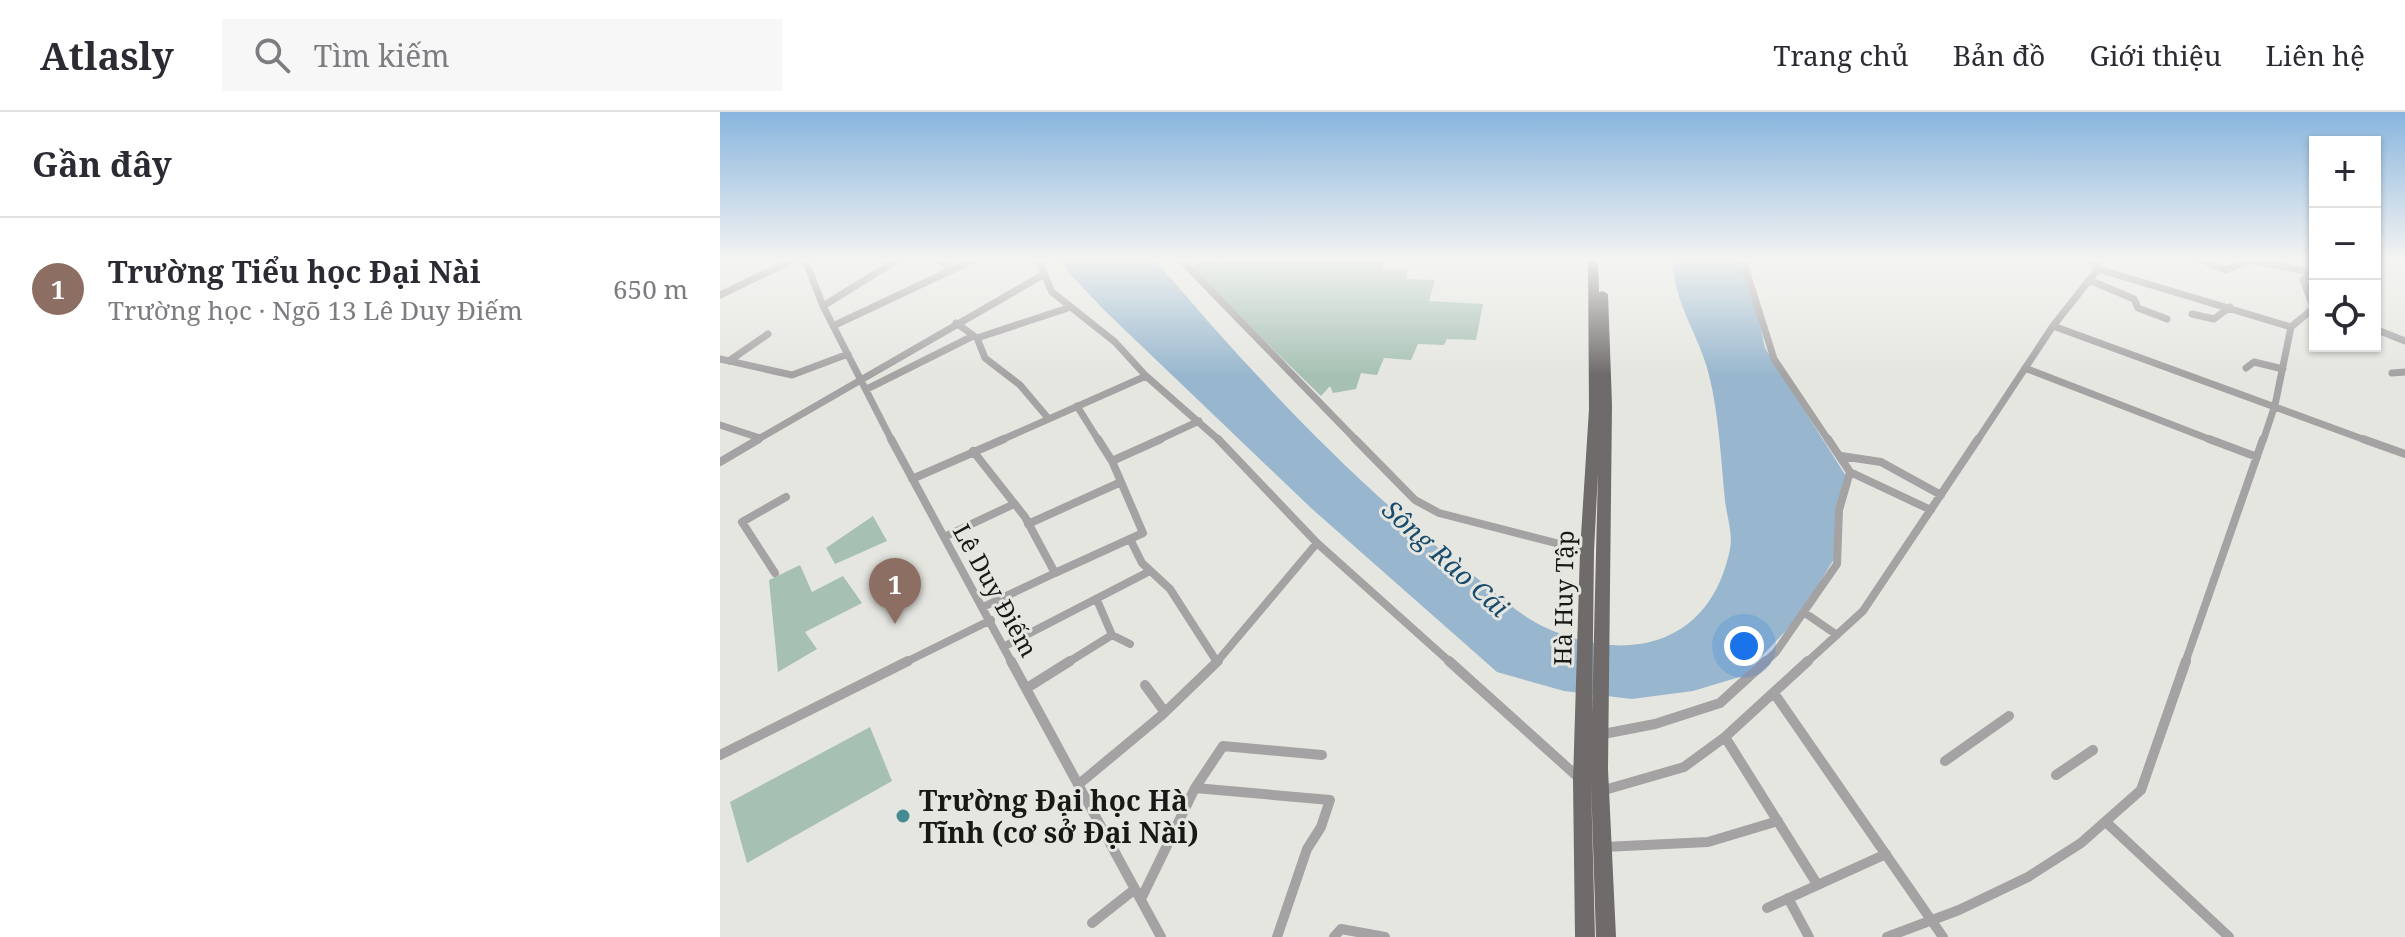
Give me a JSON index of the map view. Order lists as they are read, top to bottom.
{
  "streets": {
    "main road": ["Hà Huy Tập"],
    "street": ["Lê Duy Điếm"]
  },
  "water": ["Sông Rào Cái"],
  "places": ["Trường Đại học Hà Tĩnh (cơ sở Đại Nài)"],
  "page": {
    "header": "Atlasly",
    "search": "Tìm kiếm",
    "nav": [
      "Trang chủ",
      "Bản đồ",
      "Giới thiệu",
      "Liên hệ"
    ],
    "heading": "Gần đây",
    "map_buttons": ["+", "−"],
    "list": [
      {
        "mark": "1",
        "name": "Trường Tiểu học Đại Nài",
        "note": "Trường học · Ngõ 13 Lê Duy Điếm",
        "value": "650 m"
      }
    ],
    "pins": "1"
  }
}
